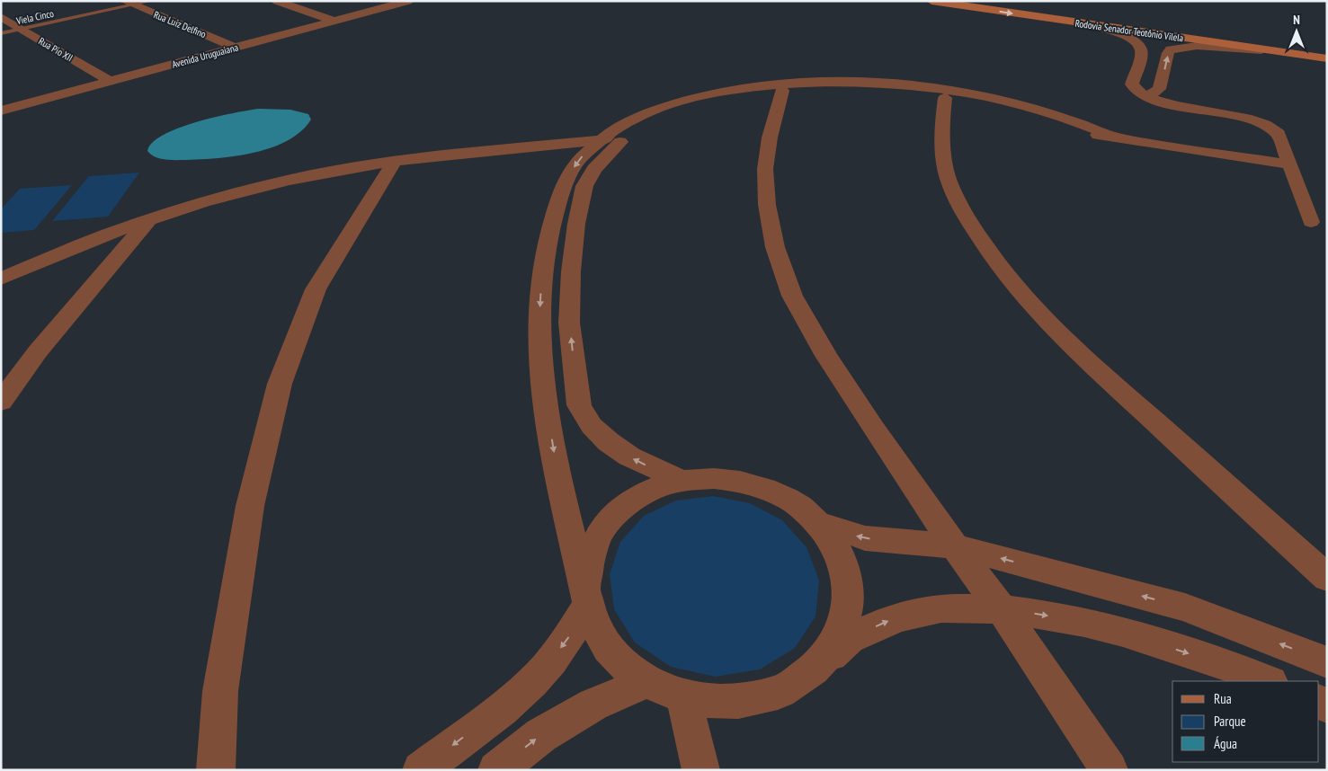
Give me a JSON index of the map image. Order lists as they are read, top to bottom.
{
  "streets": {
    "main road": ["Rodovia Senador Teotônio Vilela"],
    "street": ["Rua Luiz Delfino", "Rua Pio XII", "Avenida Uruguaiana"],
    "lane": ["Viela Cinco"]
  },
  "crossings": [
    ["Viela Cinco", "Rua Luiz Delfino"],
    ["Viela Cinco", "Rua Pio XII"],
    ["Rua Luiz Delfino", "Avenida Uruguaiana"],
    ["Rua Pio XII", "Avenida Uruguaiana"]
  ],
  "legend": ["Rua", "Parque", "Água"],
  "north": "top"
}
